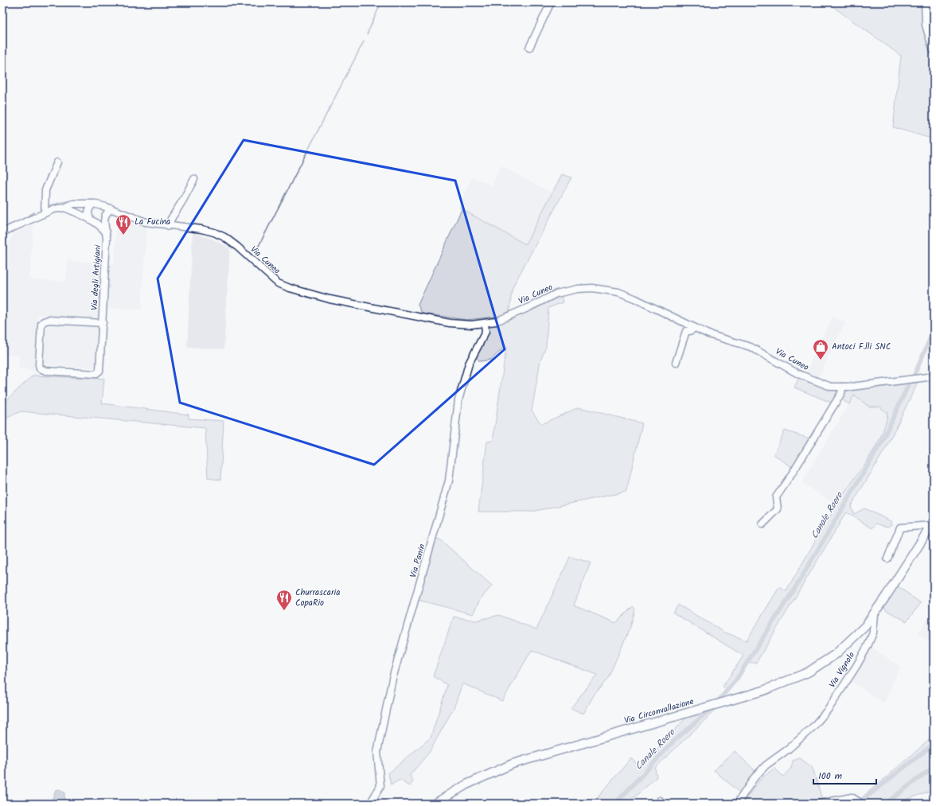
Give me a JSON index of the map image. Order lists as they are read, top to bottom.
{
  "streets": {
    "main road": ["Via Vignolo", "Via Circonvallazione"],
    "street": ["Via Cuneo", "Via degli Artigiani", "Via Panin"]
  },
  "crossings": [
    ["Via Cuneo", "Via degli Artigiani"],
    ["Via Cuneo", "Via Panin"],
    ["Via Vignolo", "Via Circonvallazione"]
  ],
  "water": ["Canale Roero"],
  "places": {
    "restaurant": ["La Fucina", "Churrascaria CopaRio"],
    "shop": ["Antoci F.lli SNC"]
  },
  "scale_bar": "100 m"
}
